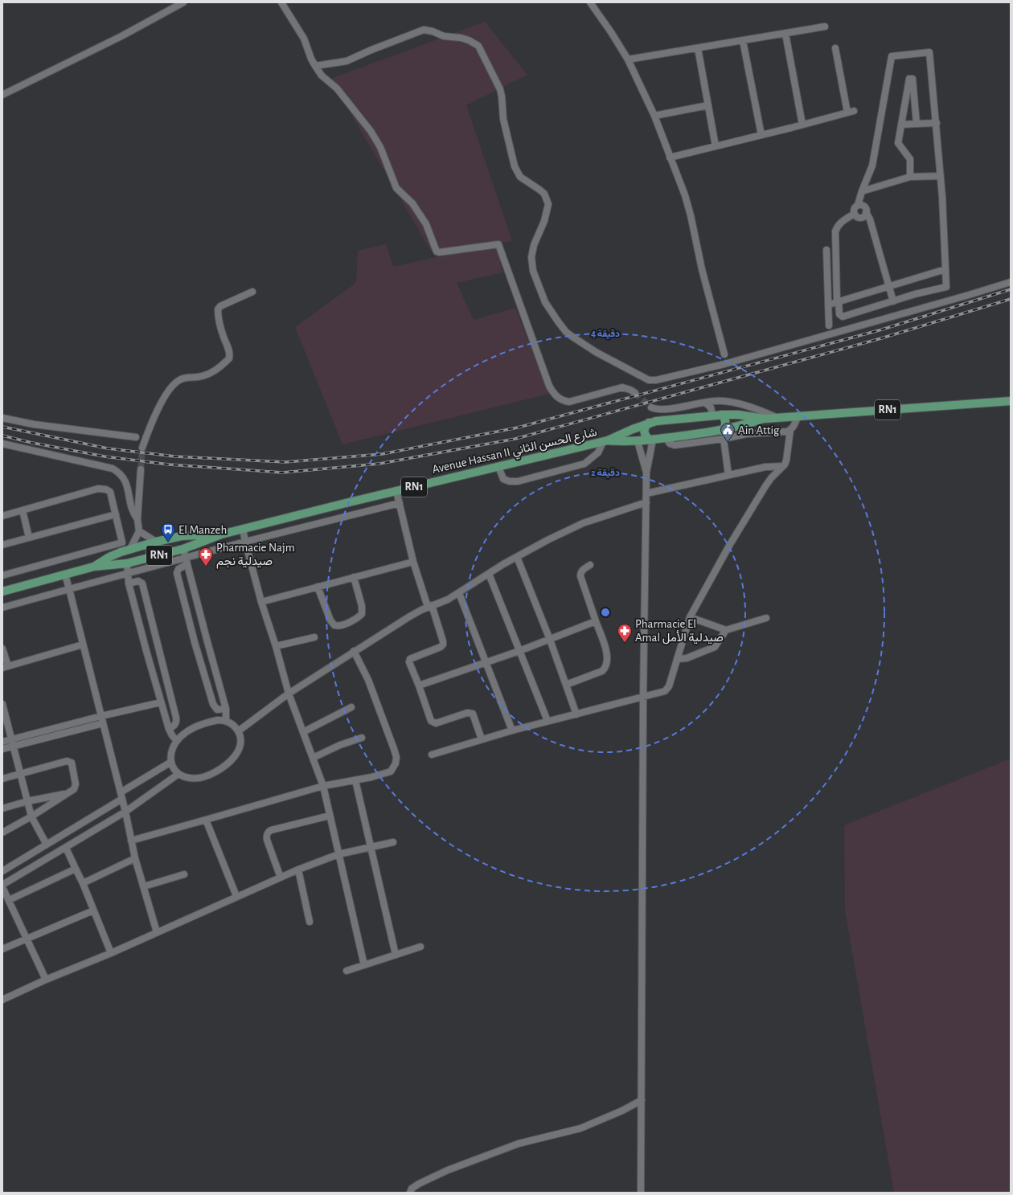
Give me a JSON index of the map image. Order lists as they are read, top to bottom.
{
  "streets": {
    "main road": ["RN1", "Avenue Hassan II شارع الحسن الثاني"]
  },
  "places": {
    "public building": ["Ain Attig"],
    "bus stop": ["El Manzeh"],
    "pharmacy": ["Pharmacie Najm صيدلية نجم", "Pharmacie El Amal صيدلية الأمل"]
  },
  "rings": ["4 دقيقة", "2 دقيقة"]
}
